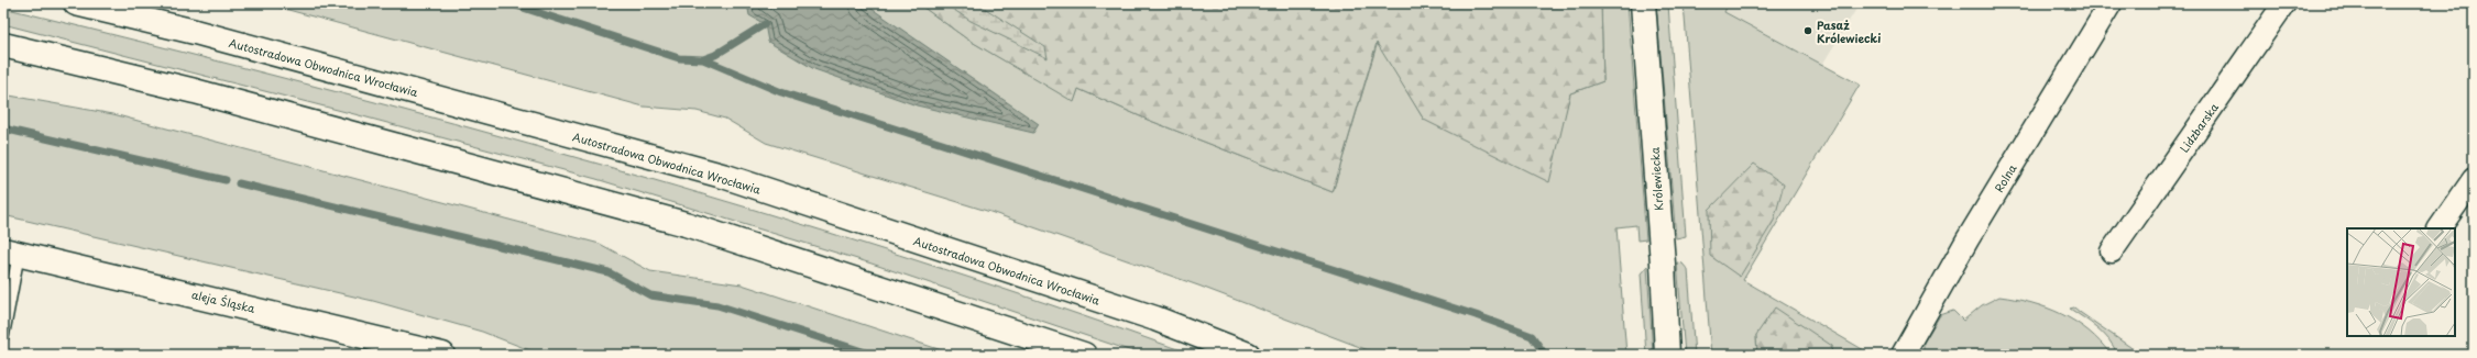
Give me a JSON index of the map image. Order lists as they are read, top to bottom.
{
  "streets": {
    "main road": ["Autostradowa Obwodnica Wrocławia", "Królewiecka", "aleja Śląska"],
    "street": ["Lidzbarska", "Rolna"]
  },
  "places": ["Pasaż Królewiecki"]
}
